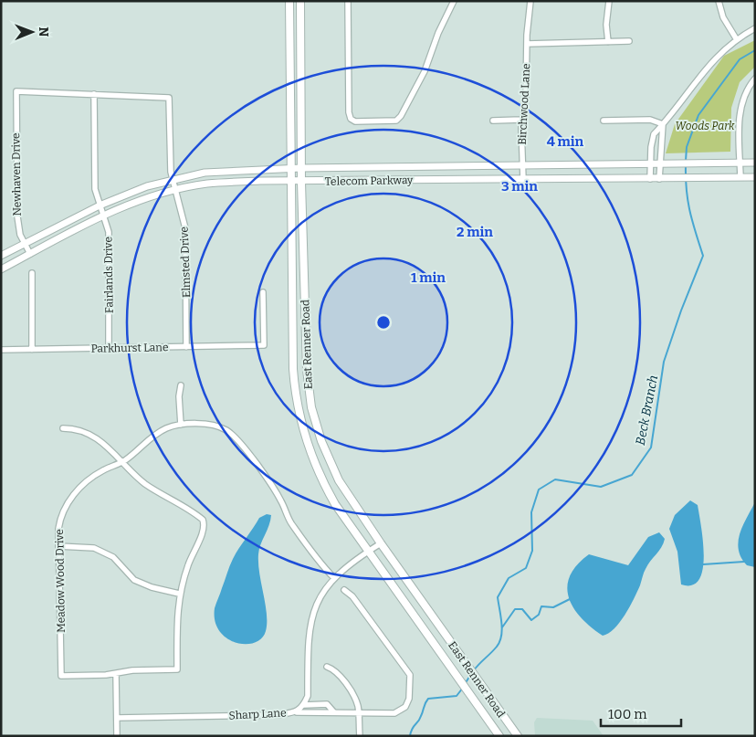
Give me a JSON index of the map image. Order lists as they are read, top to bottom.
{
  "streets": {
    "main road": ["East Renner Road"],
    "street": [
      "Birchwood Lane",
      "Newhaven Drive",
      "Telecom Parkway",
      "Elmsted Drive",
      "Fairlands Drive",
      "Parkhurst Lane",
      "Meadow Wood Drive",
      "Sharp Lane"
    ]
  },
  "crossings": [
    ["Birchwood Lane", "Telecom Parkway"],
    ["Newhaven Drive", "Telecom Parkway"],
    ["Newhaven Drive", "Elmsted Drive"],
    ["Newhaven Drive", "Fairlands Drive"],
    ["Telecom Parkway", "Elmsted Drive"],
    ["Telecom Parkway", "Fairlands Drive"],
    ["Telecom Parkway", "East Renner Road"],
    ["Elmsted Drive", "Fairlands Drive"],
    ["Elmsted Drive", "Parkhurst Lane"],
    ["Fairlands Drive", "Parkhurst Lane"]
  ],
  "water": ["Beck Branch"],
  "parks": ["Woods Park"],
  "scale_bar": "100 m",
  "north": "right",
  "rings": [
    "4 min",
    "3 min",
    "2 min",
    "1 min"
  ]
}
